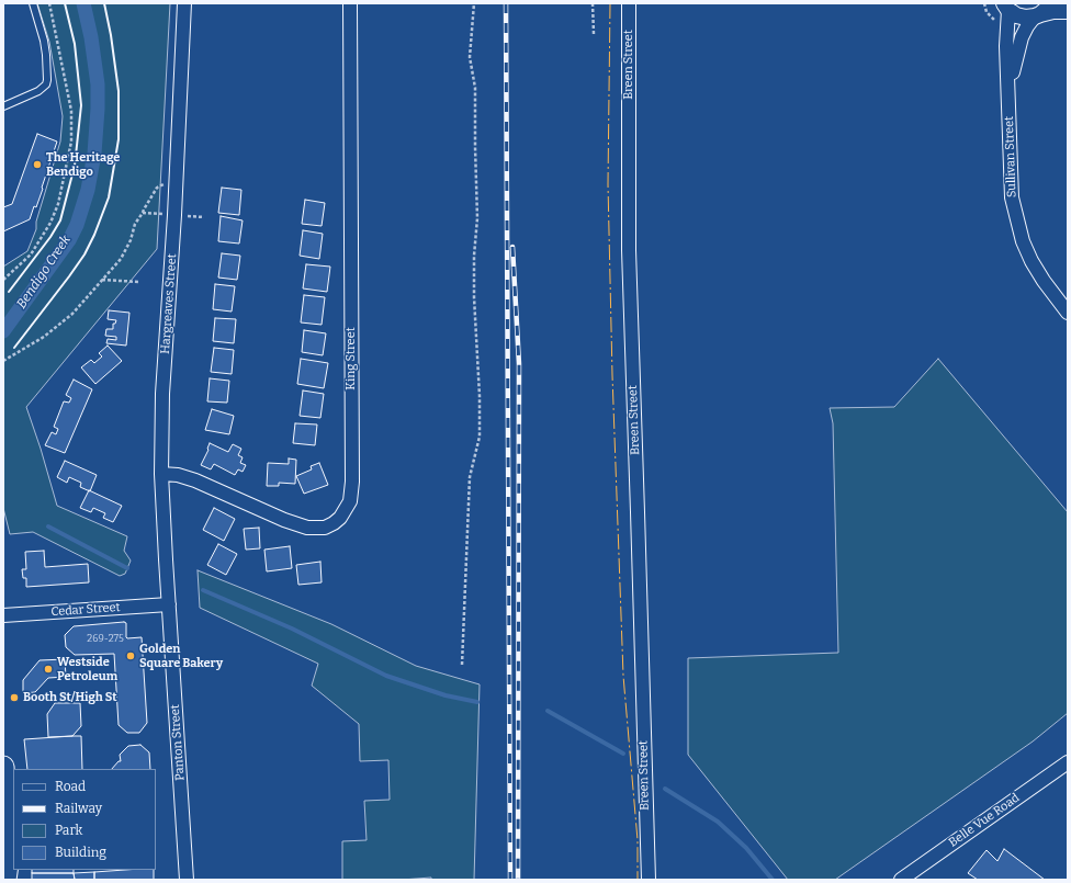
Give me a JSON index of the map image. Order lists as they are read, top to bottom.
{
  "streets": {
    "street": [
      "Breen Street",
      "Sullivan Street",
      "Hargreaves Street",
      "King Street",
      "Cedar Street",
      "Panton Street",
      "Belle Vue Road"
    ]
  },
  "crossings": [
    ["Hargreaves Street", "King Street"],
    ["Hargreaves Street", "Cedar Street"],
    ["Hargreaves Street", "Panton Street"],
    ["Cedar Street", "Panton Street"]
  ],
  "water": ["Bendigo Creek"],
  "places": [
    "The Heritage Bendigo",
    "Golden Square Bakery",
    "Westside Petroleum",
    "Booth St/High St"
  ],
  "house_numbers": ["269-275"],
  "legend": [
    "Road",
    "Railway",
    "Park",
    "Building"
  ]
}
